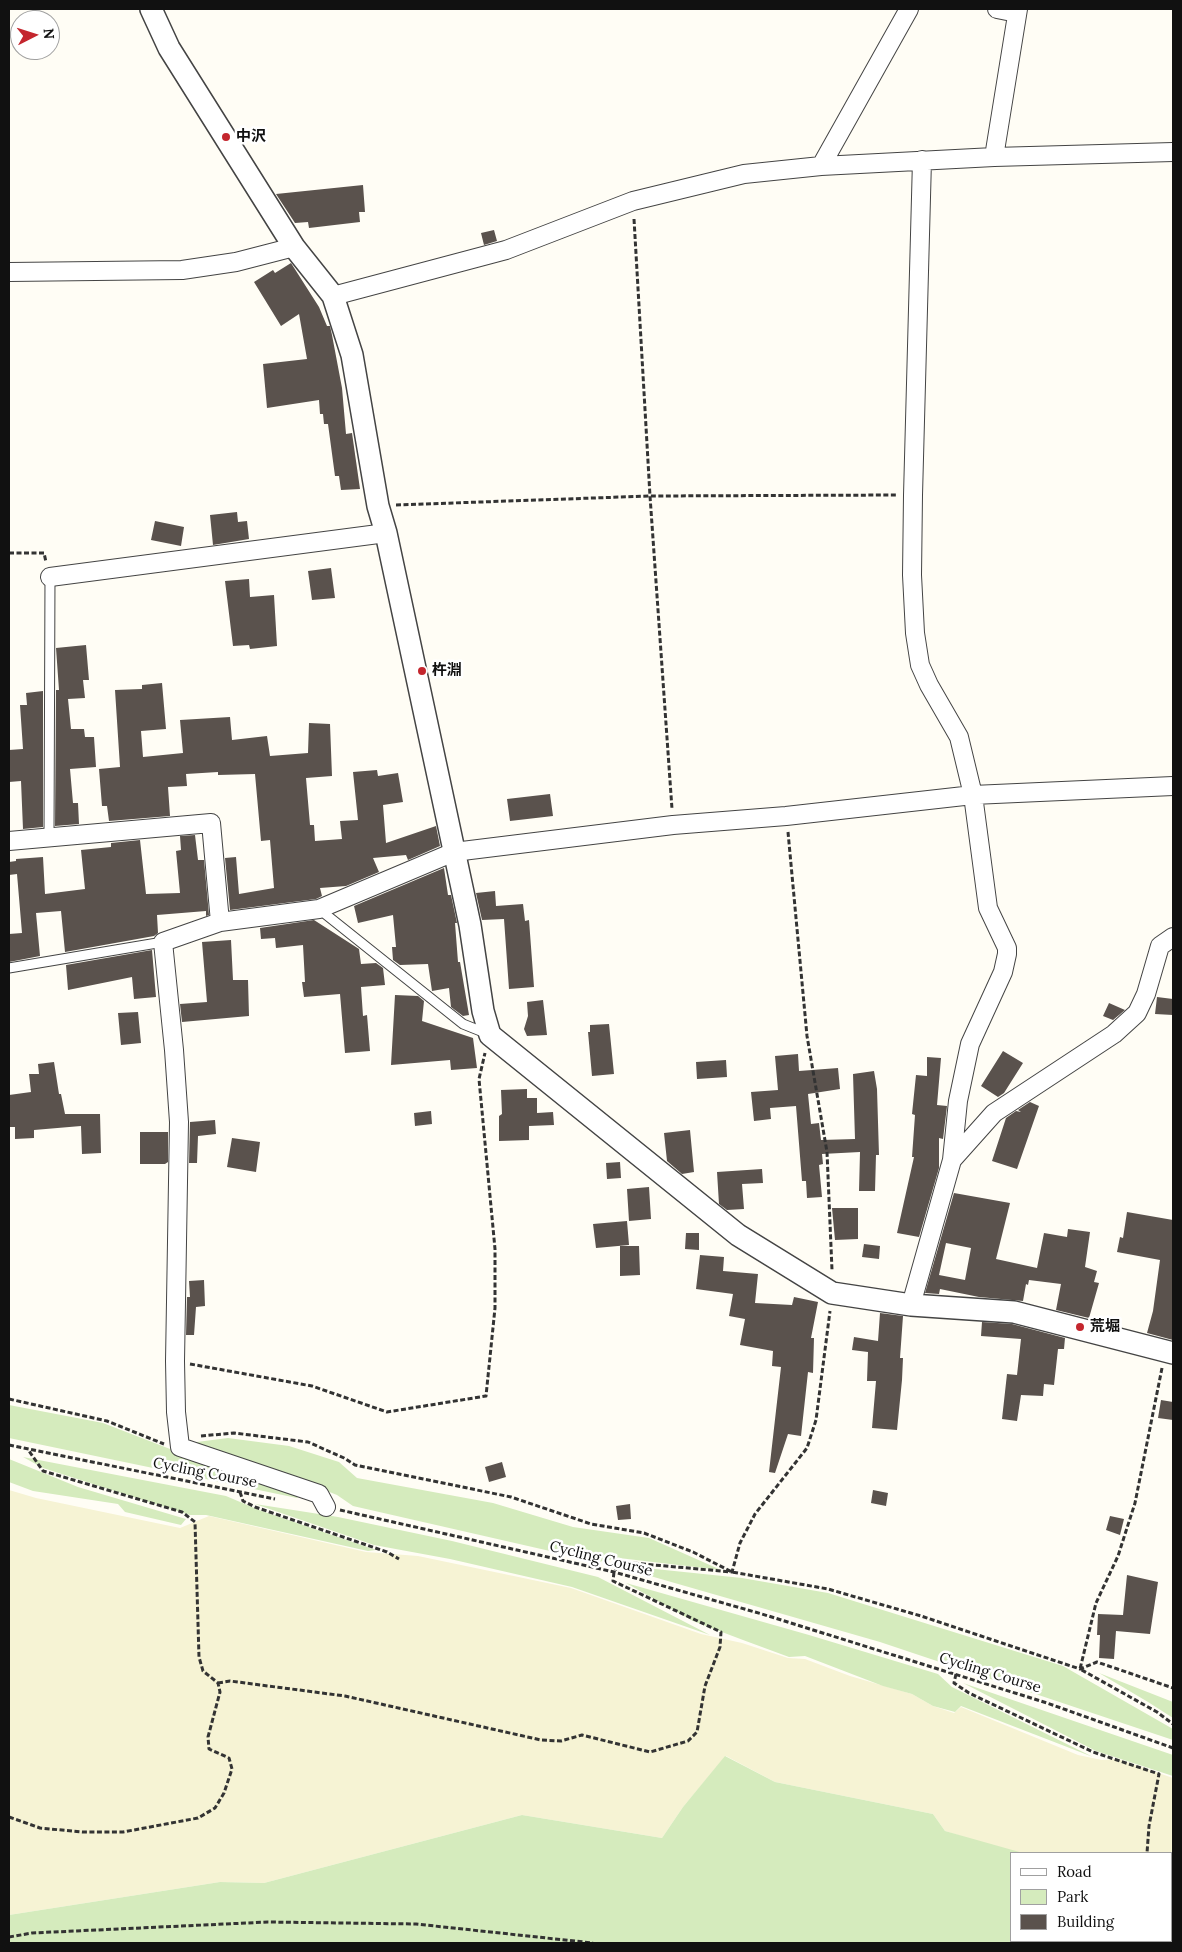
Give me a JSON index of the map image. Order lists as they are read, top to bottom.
{
  "streets": {
    "path": ["Cycling Course"]
  },
  "places": ["中沢", "杵淵", "荒堀"],
  "legend": ["Road", "Park", "Building"],
  "north": "right"
}
